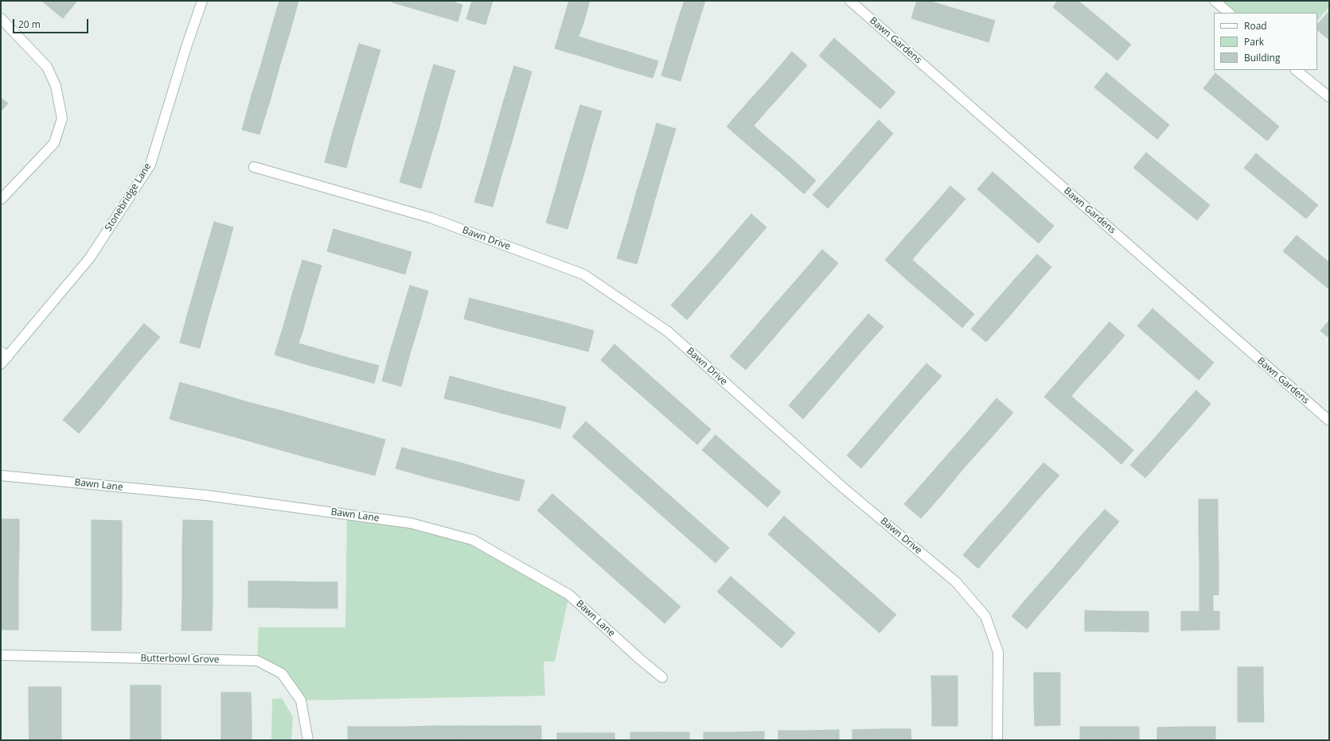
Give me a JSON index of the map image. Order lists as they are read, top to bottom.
{
  "streets": {
    "street": [
      "Bawn Gardens",
      "Stonebridge Lane",
      "Bawn Drive",
      "Bawn Lane",
      "Butterbowl Grove"
    ]
  },
  "legend": ["Road", "Park", "Building"],
  "scale_bar": "20 m"
}
